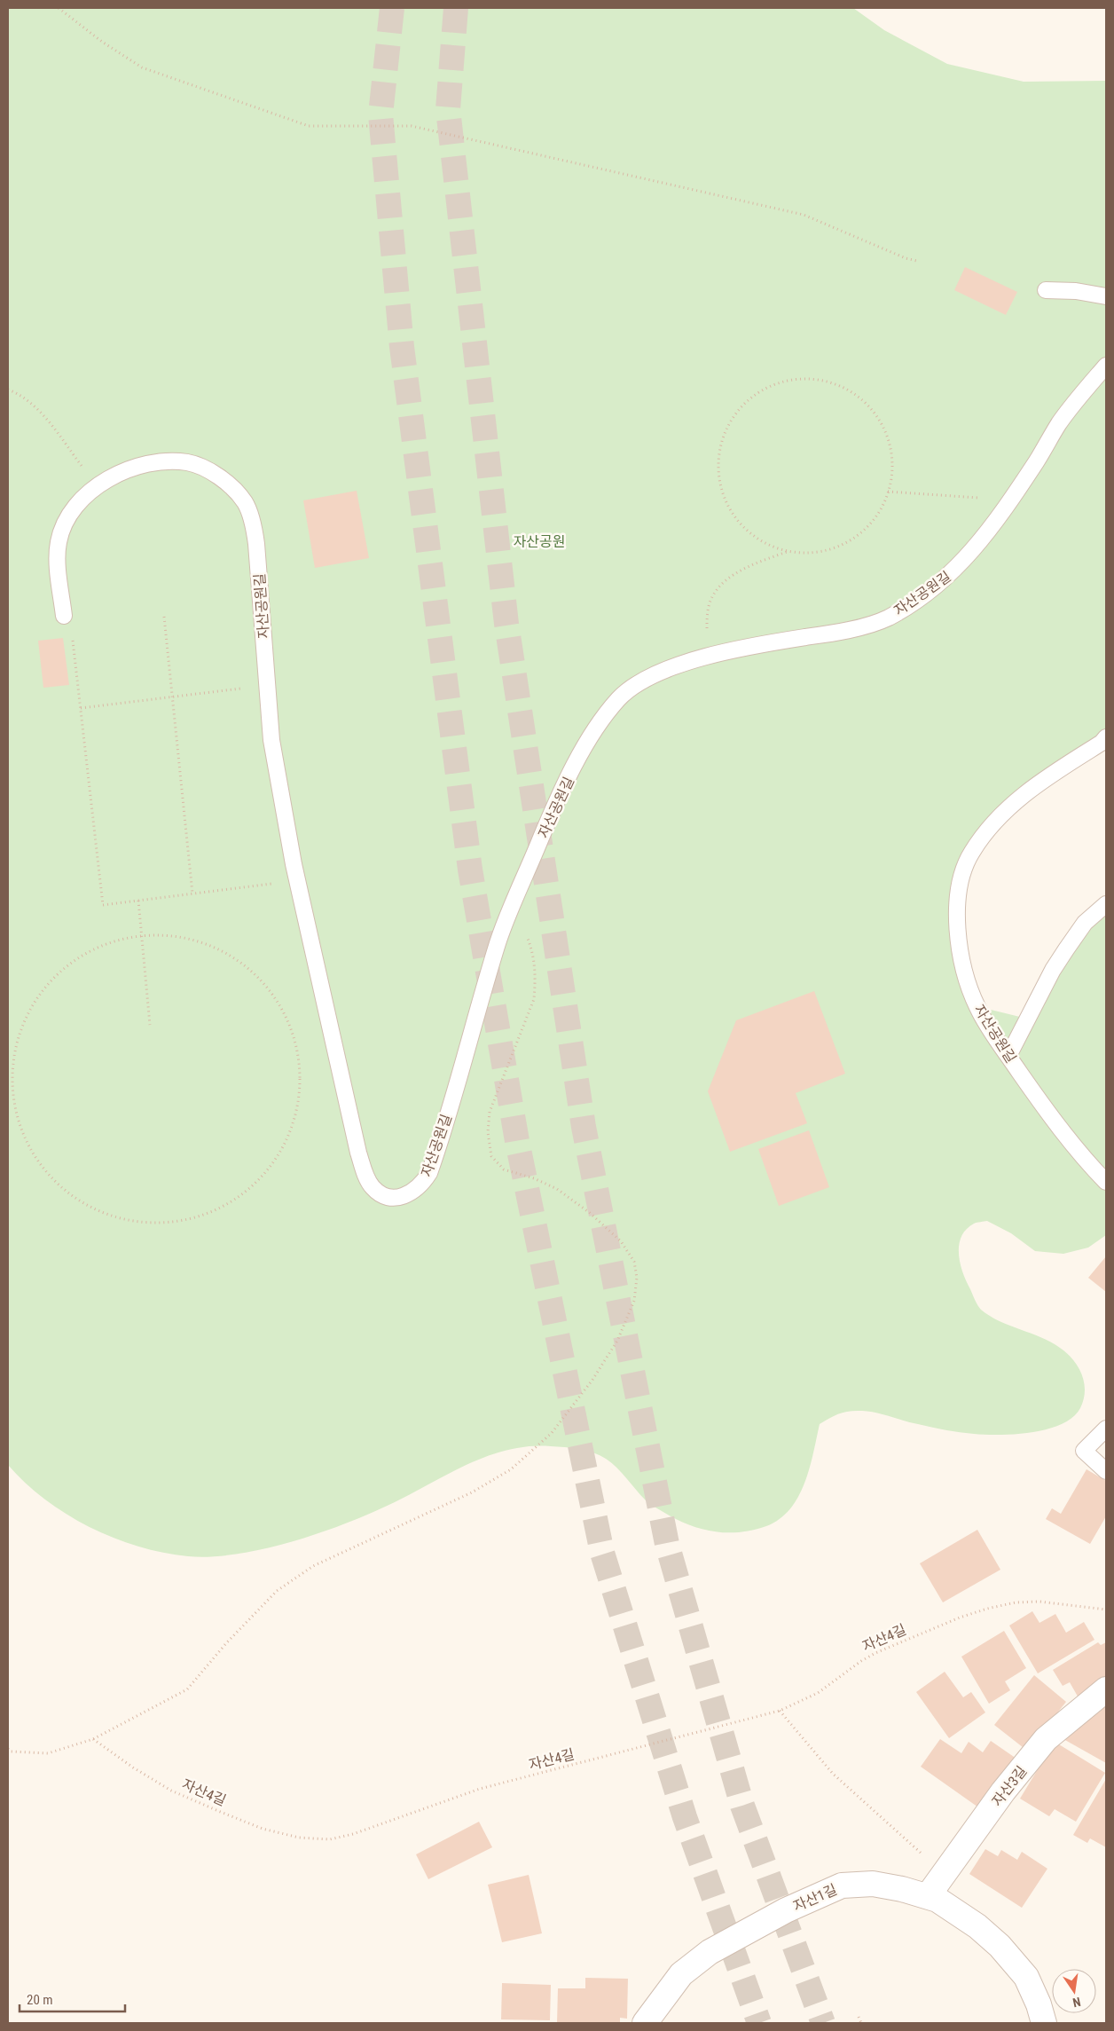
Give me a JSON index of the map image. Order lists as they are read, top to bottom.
{
  "streets": {
    "street": ["자산3길", "자산1길"],
    "lane": ["자산공원길"],
    "path": ["자산4길"]
  },
  "crossings": [
    ["자산3길", "자산1길"]
  ],
  "parks": ["자산공원"],
  "scale_bar": "20 m",
  "north": "bottom"
}
